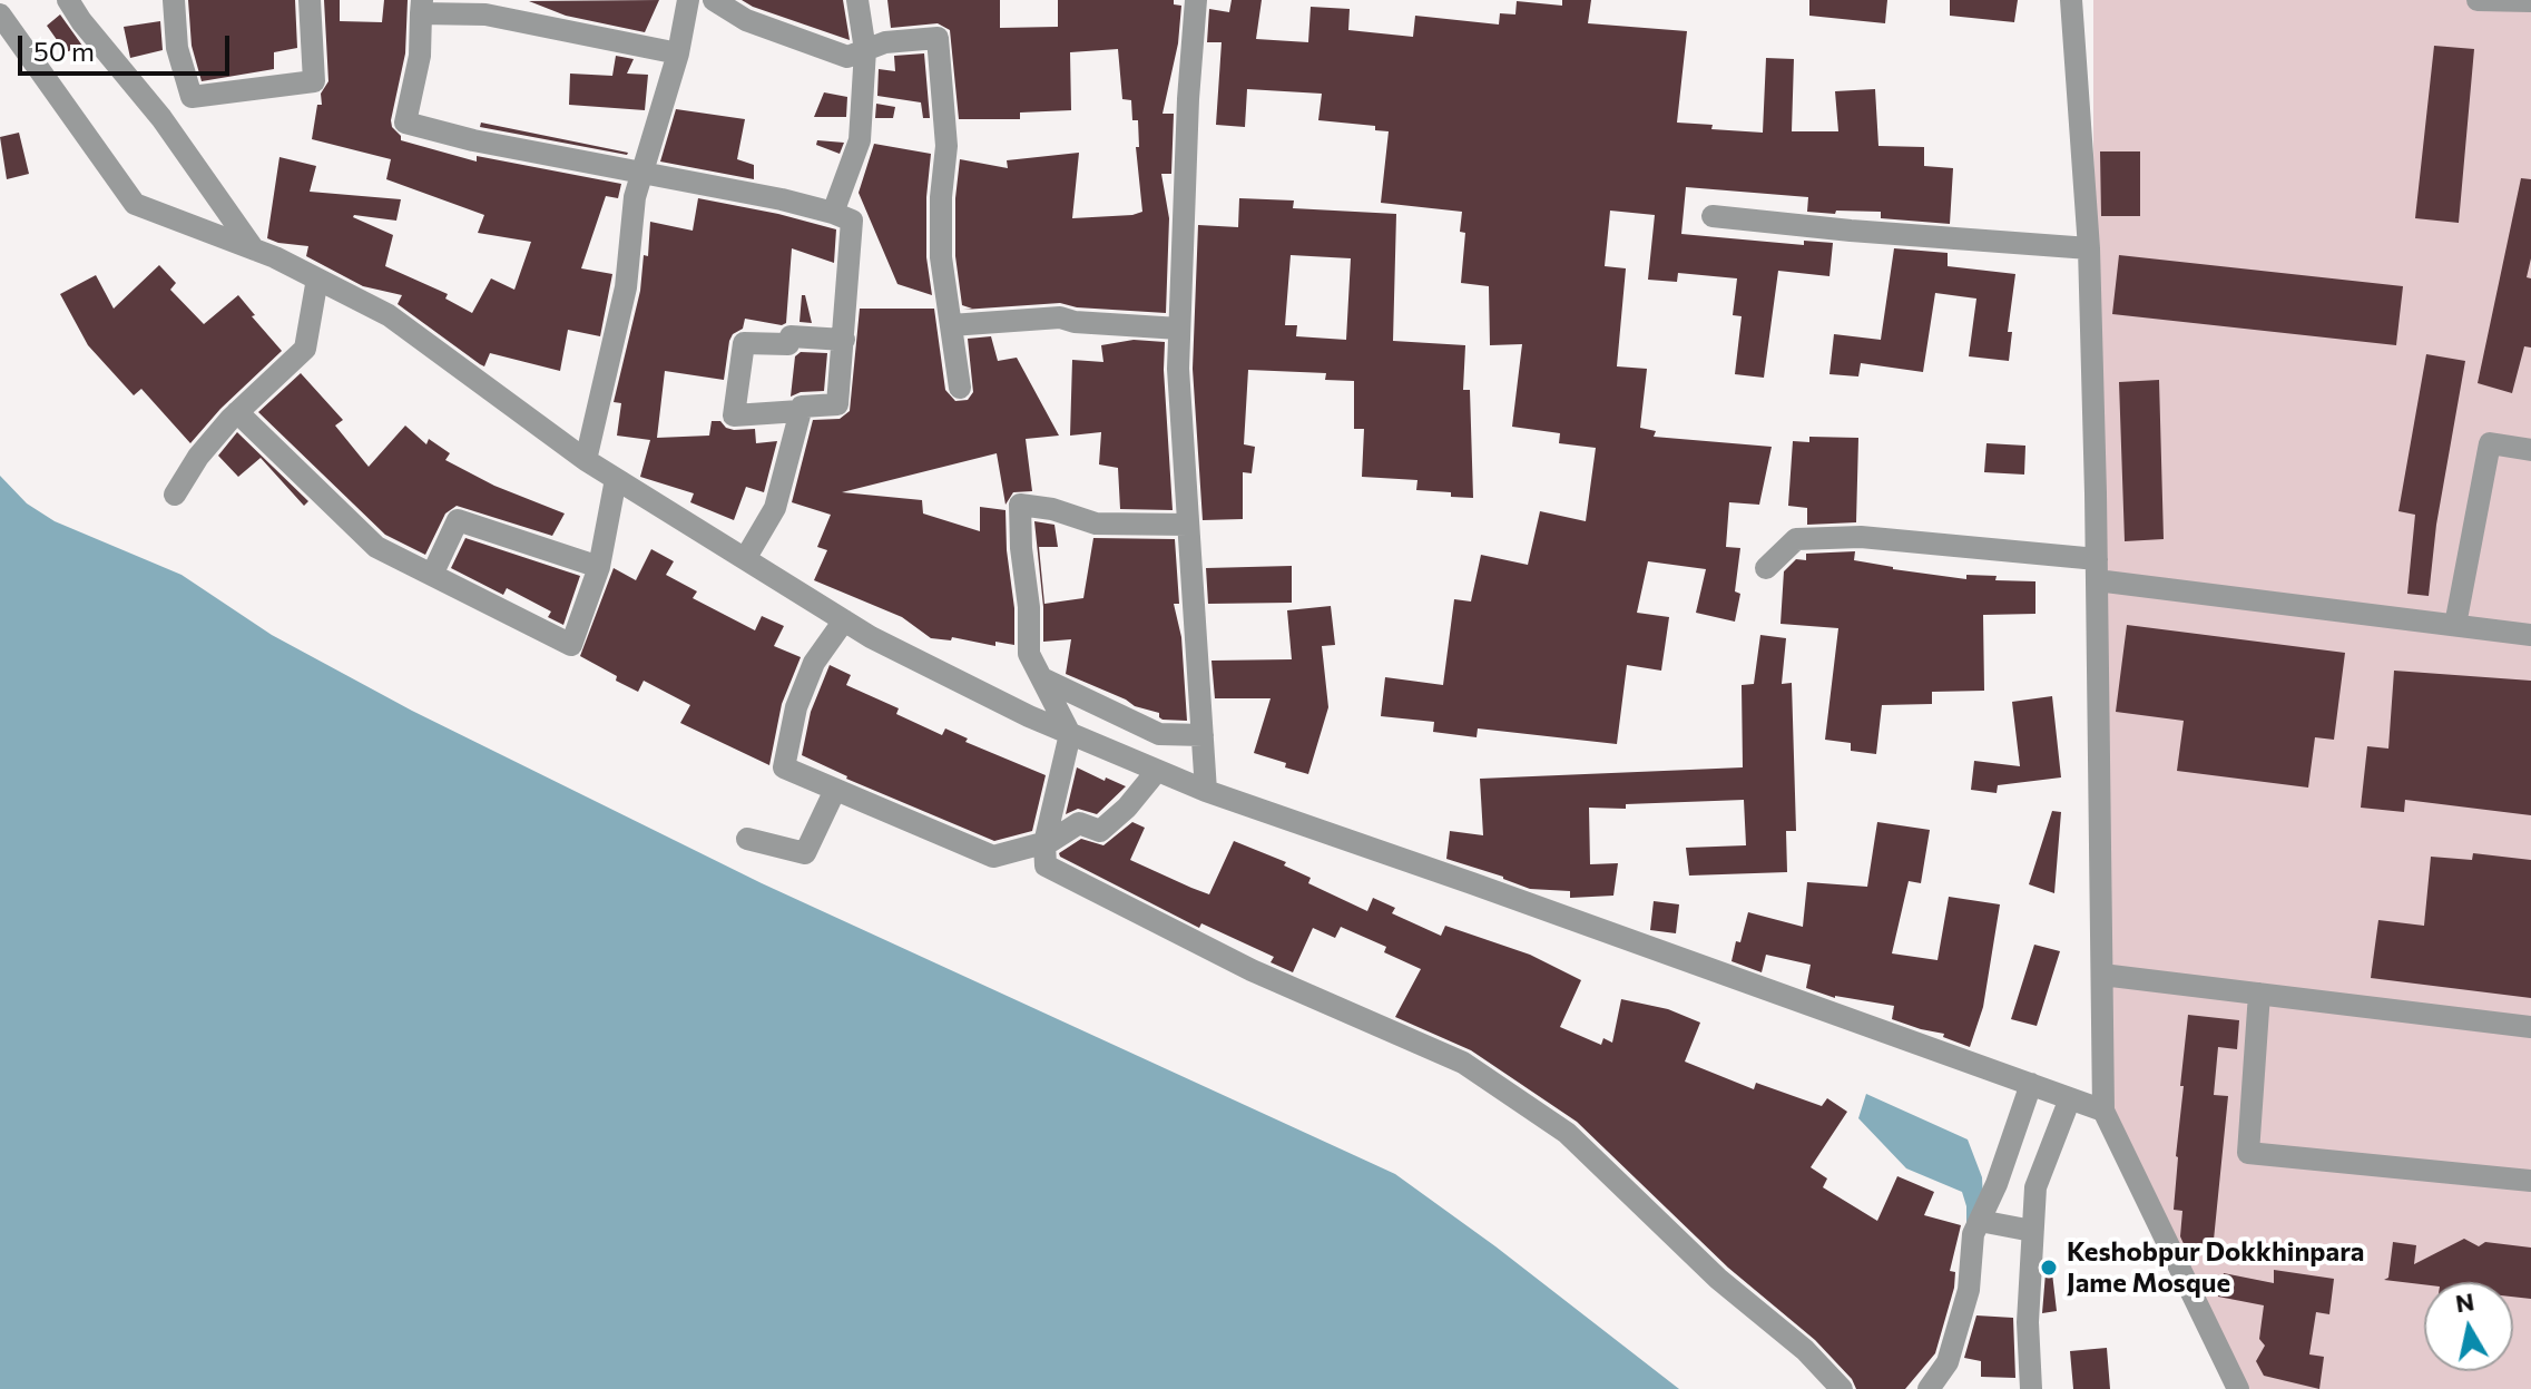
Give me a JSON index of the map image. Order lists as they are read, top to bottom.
{
  "places": ["Keshobpur Dokkhinpara Jame Mosque"],
  "scale_bar": "50 m",
  "north": "top"
}
